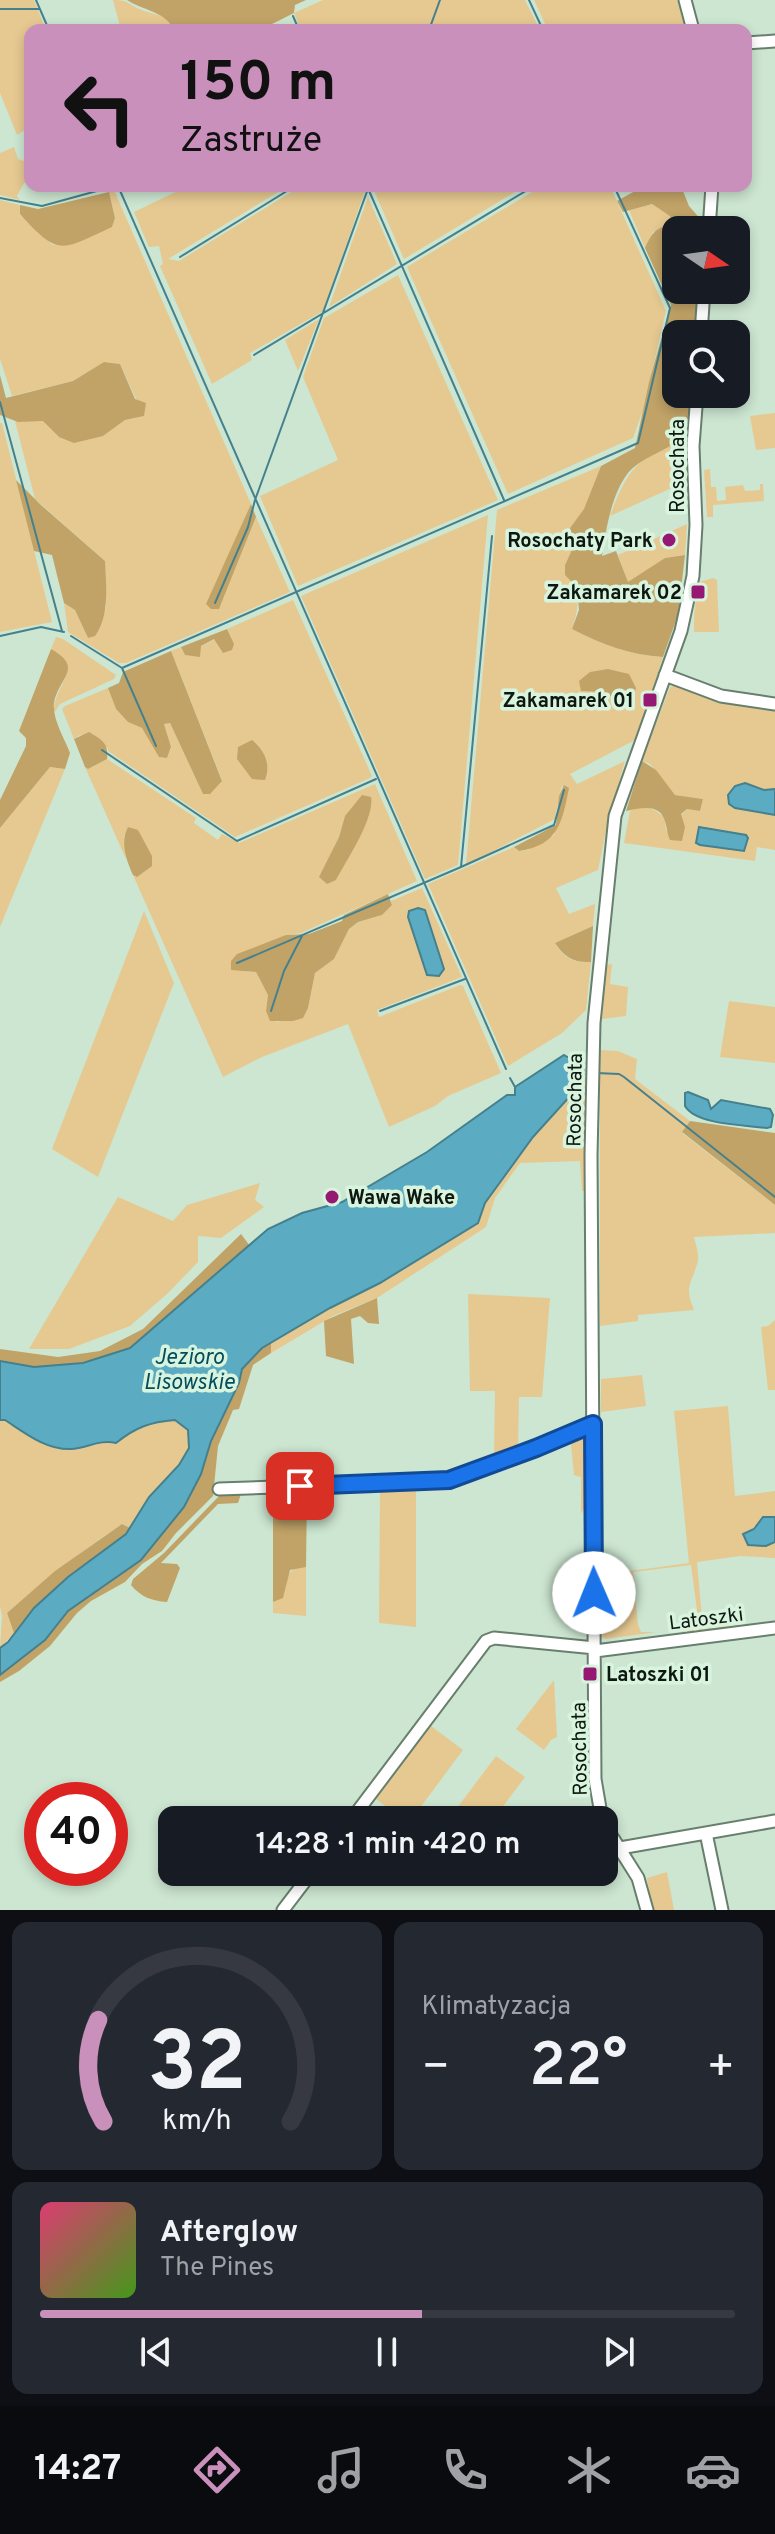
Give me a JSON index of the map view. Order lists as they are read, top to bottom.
{
  "streets": {
    "street": ["Rosochata", "Latoszki"]
  },
  "crossings": [
    ["Rosochata", "Latoszki"]
  ],
  "water": ["Jezioro Lisowskie"],
  "places": {
    "other": ["Rosochaty Park", "Wawa Wake"],
    "transit": ["Zakamarek 02", "Zakamarek 01", "Latoszki 01"]
  },
  "north": "right",
  "page": {
    "turn": ["150 m", "Zastruże"],
    "limit": "40",
    "trip": "14:28 · 1 min · 420 m",
    "tile": "Klimatyzacja",
    "heat": ["−", "22°", "+"],
    "song": ["Afterglow", "The Pines"],
    "tabs": "14:27",
    "gauge": ["32", "km/h"]
  }
}
